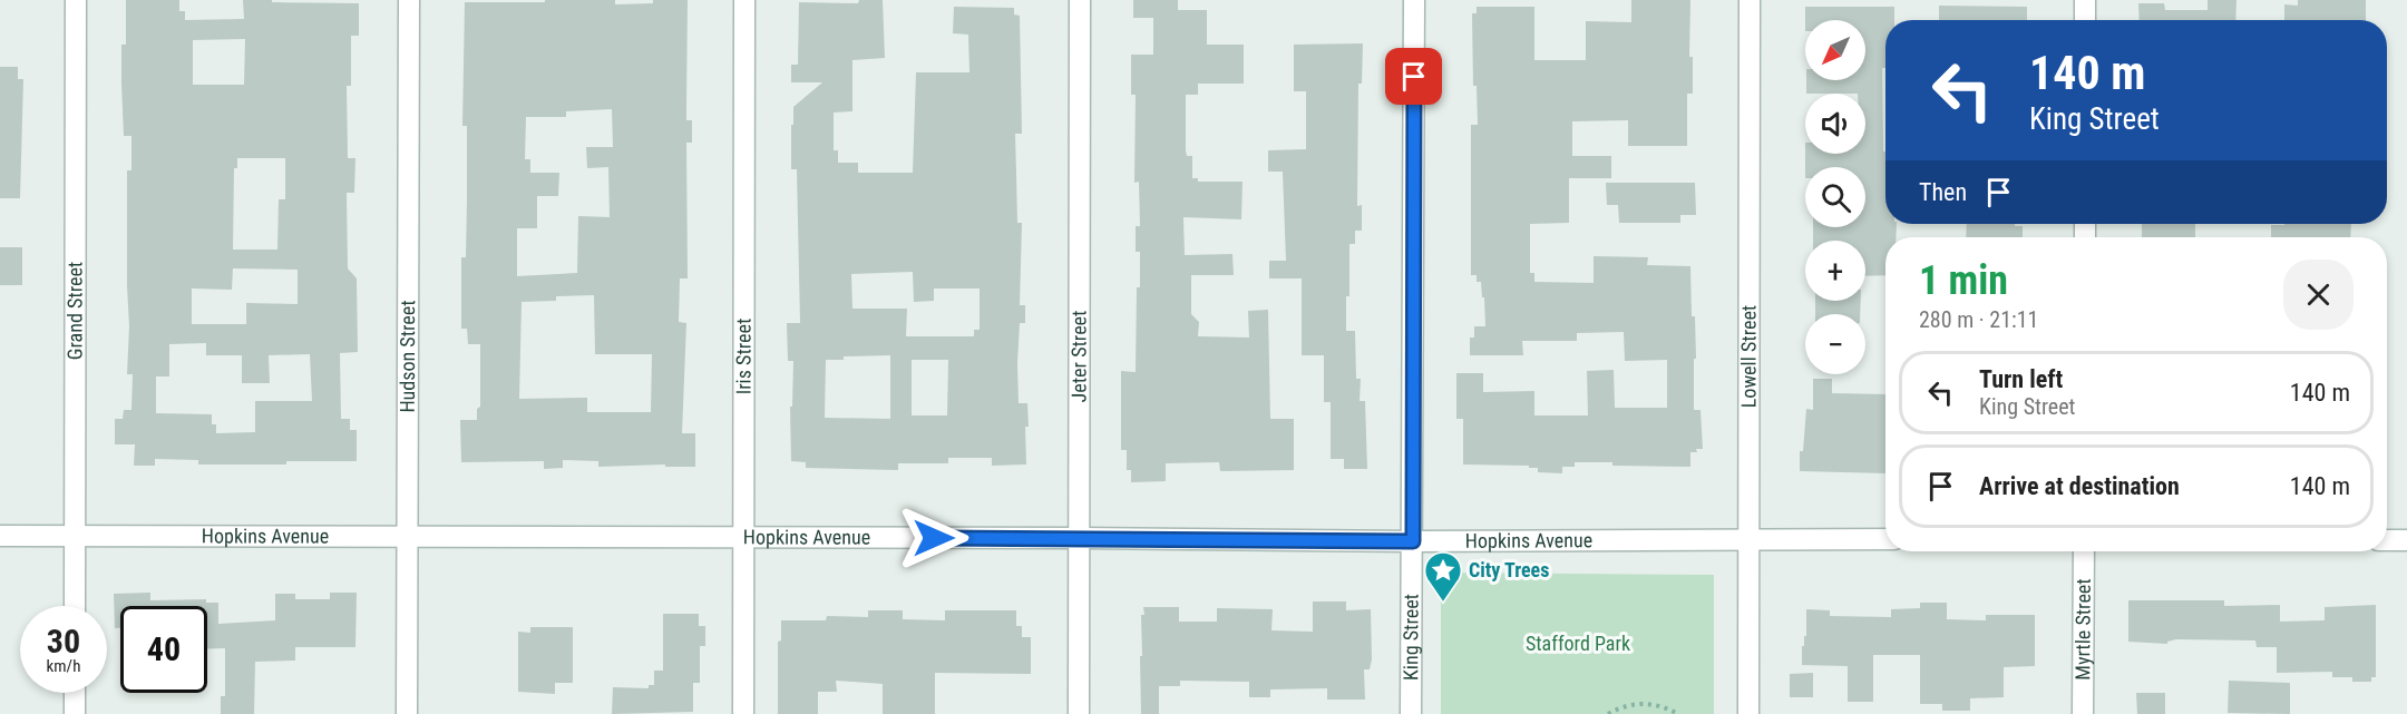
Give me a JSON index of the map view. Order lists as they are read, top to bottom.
{
  "streets": {
    "street": [
      "Grand Street",
      "Hudson Street",
      "Iris Street",
      "Jeter Street",
      "Lowell Street",
      "Hopkins Avenue",
      "Myrtle Street",
      "King Street"
    ]
  },
  "crossings": [
    ["Grand Street", "Hopkins Avenue"],
    ["Hudson Street", "Hopkins Avenue"],
    ["Iris Street", "Hopkins Avenue"],
    ["Jeter Street", "Hopkins Avenue"],
    ["Lowell Street", "Hopkins Avenue"],
    ["Hopkins Avenue", "King Street"]
  ],
  "parks": ["Stafford Park"],
  "places": {
    "place": ["City Trees"]
  },
  "north": "bottom left",
  "page": {
    "map_buttons": ["+", "−"],
    "turn": ["140 m", "King Street"],
    "then": "Then",
    "heading": ["1 min", "280 m · 21:11"],
    "list": [
      {
        "name": "Turn left",
        "note": "King Street",
        "value": "140 m"
      },
      {
        "name": "Arrive at destination",
        "value": "140 m"
      }
    ],
    "speed": "30 km/h",
    "limit": "40"
  }
}
